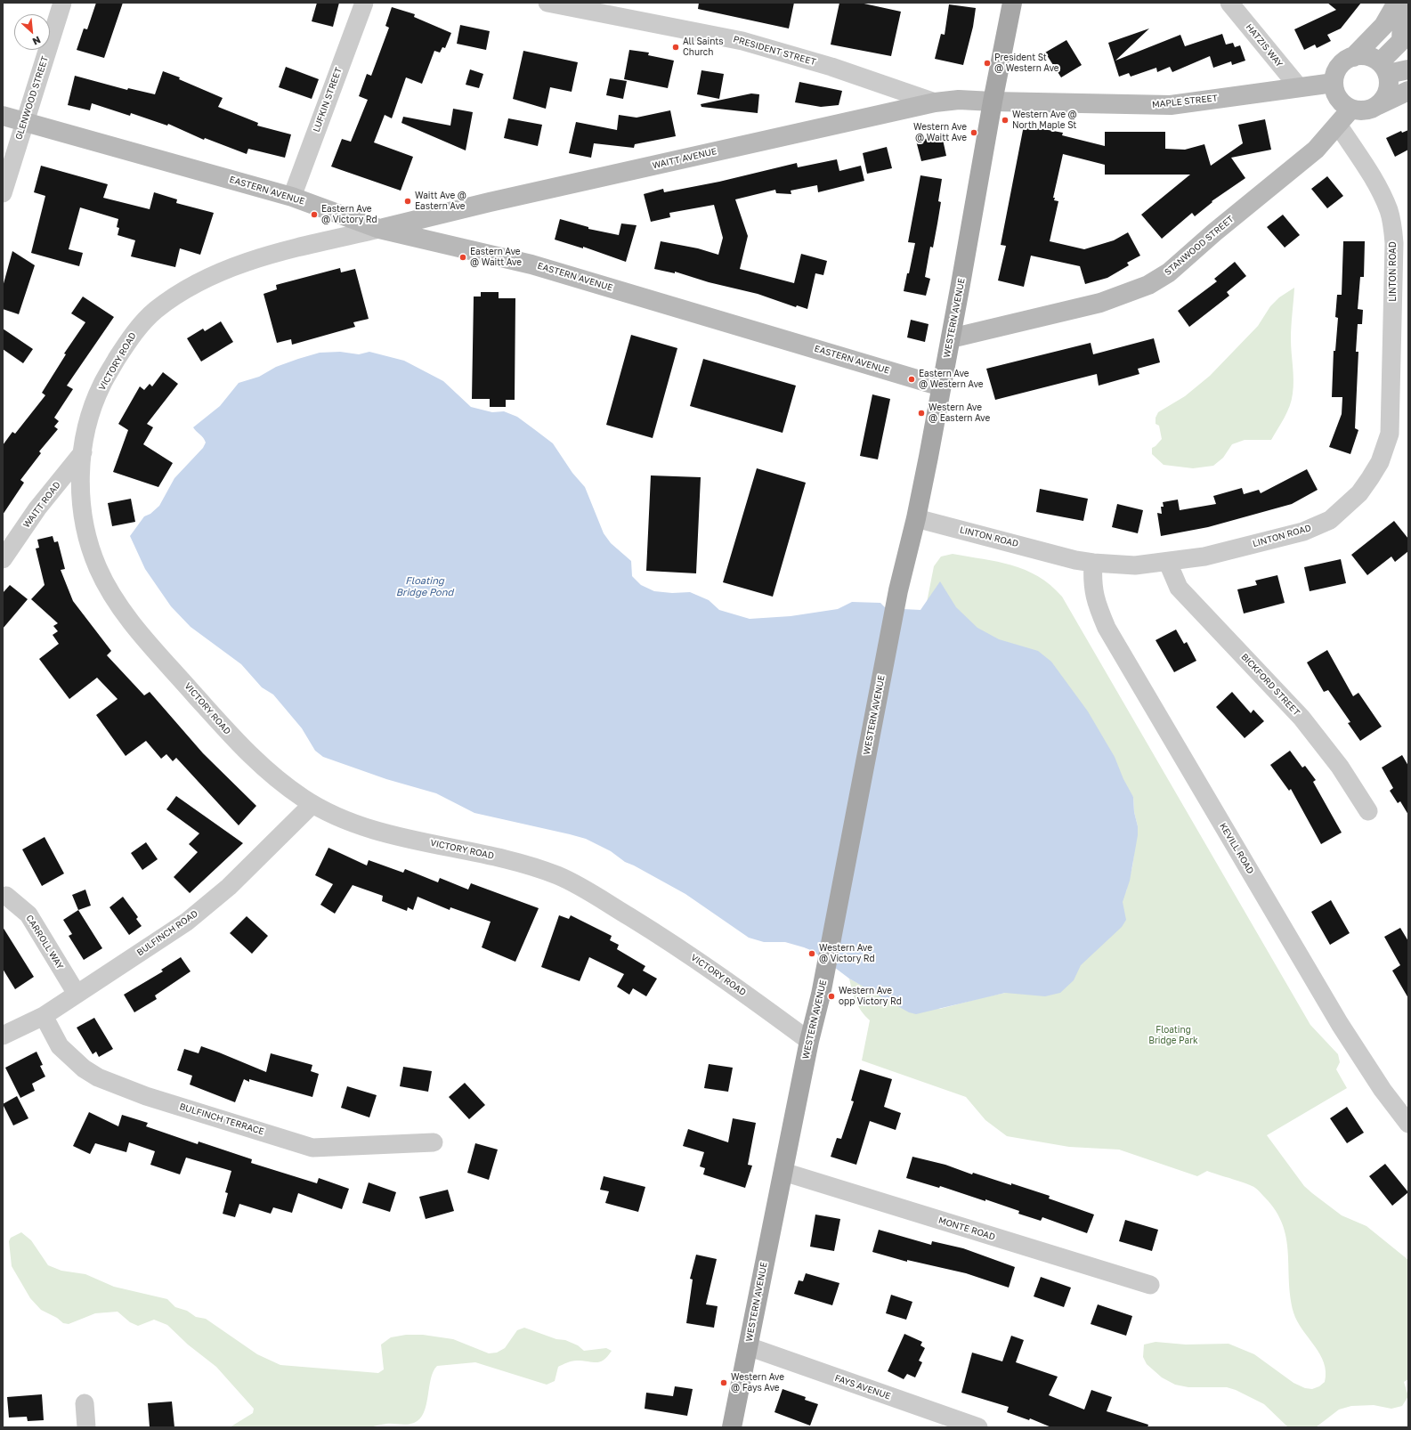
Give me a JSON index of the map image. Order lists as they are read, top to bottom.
{
  "streets": {
    "main road": [
      "MAPLE STREET",
      "WAITT AVENUE",
      "EASTERN AVENUE",
      "STANWOOD STREET",
      "WESTERN AVENUE"
    ],
    "street": [
      "HATZIS WAY",
      "PRESIDENT STREET",
      "GLENWOOD STREET",
      "LUFKIN STREET",
      "LINTON ROAD",
      "VICTORY ROAD",
      "WAITT ROAD",
      "BICKFORD STREET",
      "KEVILL ROAD",
      "BULFINCH ROAD",
      "CARROLL WAY",
      "BULFINCH TERRACE",
      "MONTE ROAD",
      "FAYS AVENUE"
    ]
  },
  "crossings": [
    ["HATZIS WAY", "MAPLE STREET"],
    ["PRESIDENT STREET", "WAITT AVENUE"],
    ["GLENWOOD STREET", "EASTERN AVENUE"],
    ["LUFKIN STREET", "EASTERN AVENUE"],
    ["MAPLE STREET", "WAITT AVENUE"],
    ["MAPLE STREET", "STANWOOD STREET"],
    ["MAPLE STREET", "WESTERN AVENUE"],
    ["WAITT AVENUE", "EASTERN AVENUE"],
    ["WAITT AVENUE", "WESTERN AVENUE"],
    ["WAITT AVENUE", "VICTORY ROAD"],
    ["EASTERN AVENUE", "WESTERN AVENUE"],
    ["EASTERN AVENUE", "VICTORY ROAD"],
    ["STANWOOD STREET", "LINTON ROAD"],
    ["STANWOOD STREET", "WESTERN AVENUE"],
    ["LINTON ROAD", "WESTERN AVENUE"],
    ["LINTON ROAD", "BICKFORD STREET"],
    ["LINTON ROAD", "KEVILL ROAD"],
    ["WESTERN AVENUE", "VICTORY ROAD"],
    ["WESTERN AVENUE", "MONTE ROAD"],
    ["WESTERN AVENUE", "FAYS AVENUE"],
    ["VICTORY ROAD", "WAITT ROAD"],
    ["VICTORY ROAD", "BULFINCH ROAD"],
    ["BULFINCH ROAD", "CARROLL WAY"],
    ["BULFINCH ROAD", "BULFINCH TERRACE"]
  ],
  "water": ["Floating Bridge Pond"],
  "parks": ["Floating Bridge Park"],
  "places": [
    "All Saints Church",
    "President St @ Western Ave",
    "Western Ave @ North Maple St",
    "Western Ave @ Waitt Ave",
    "Waitt Ave @ Eastern Ave",
    "Eastern Ave @ Victory Rd",
    "Eastern Ave @ Waitt Ave",
    "Eastern Ave @ Western Ave",
    "Western Ave @ Eastern Ave",
    "Western Ave @ Victory Rd",
    "Western Ave opp Victory Rd",
    "Western Ave @ Fays Ave"
  ],
  "north": "bottom right"
}
